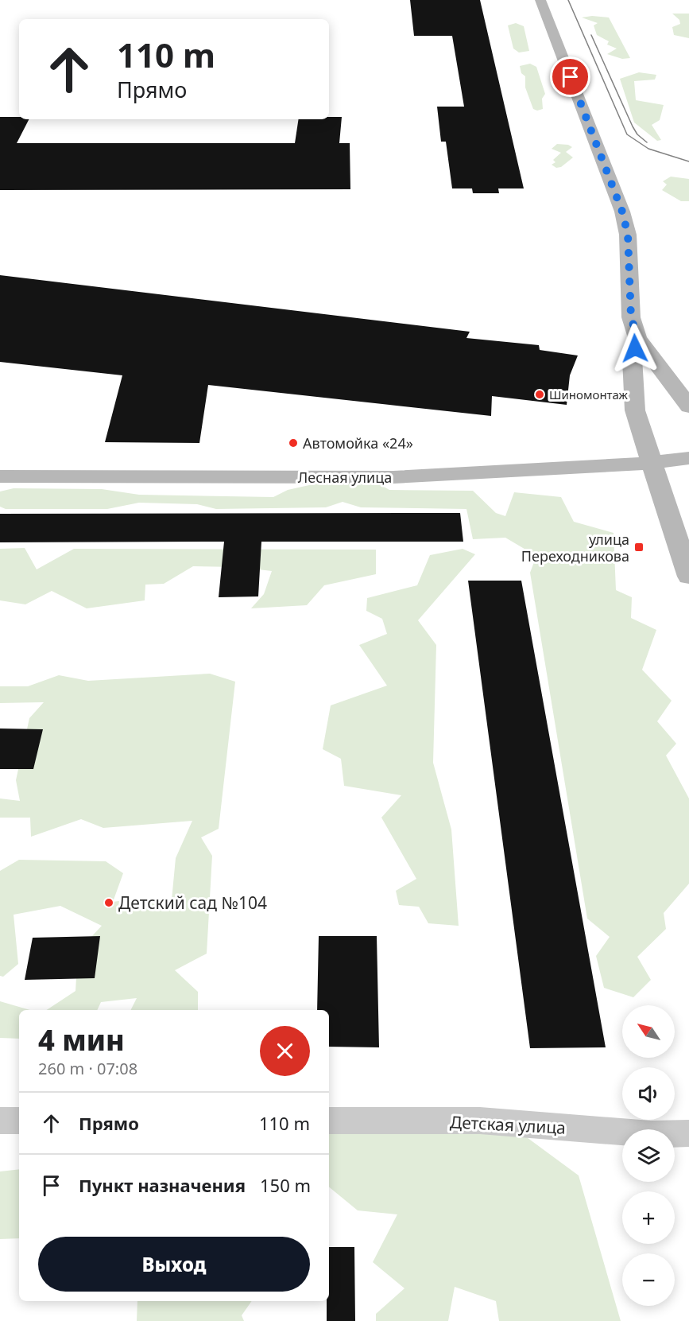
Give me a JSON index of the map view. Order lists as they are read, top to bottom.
{
  "streets": {
    "main road": ["Лесная улица"],
    "street": ["Детская улица"]
  },
  "places": {
    "other": ["Шиномонтаж", "Автомойка «24»", "Детский сад №104"],
    "transit": ["улица Переходникова"]
  },
  "north": "top left",
  "page": {
    "turn": ["110 m", "Прямо"],
    "map_buttons": ["+", "−"],
    "heading": ["4 мин", "260 m · 07:08"],
    "list": [
      {
        "name": "Прямо",
        "value": "110 m"
      },
      {
        "name": "Пункт назначения",
        "value": "150 m"
      }
    ],
    "buttons": "Выход"
  }
}
